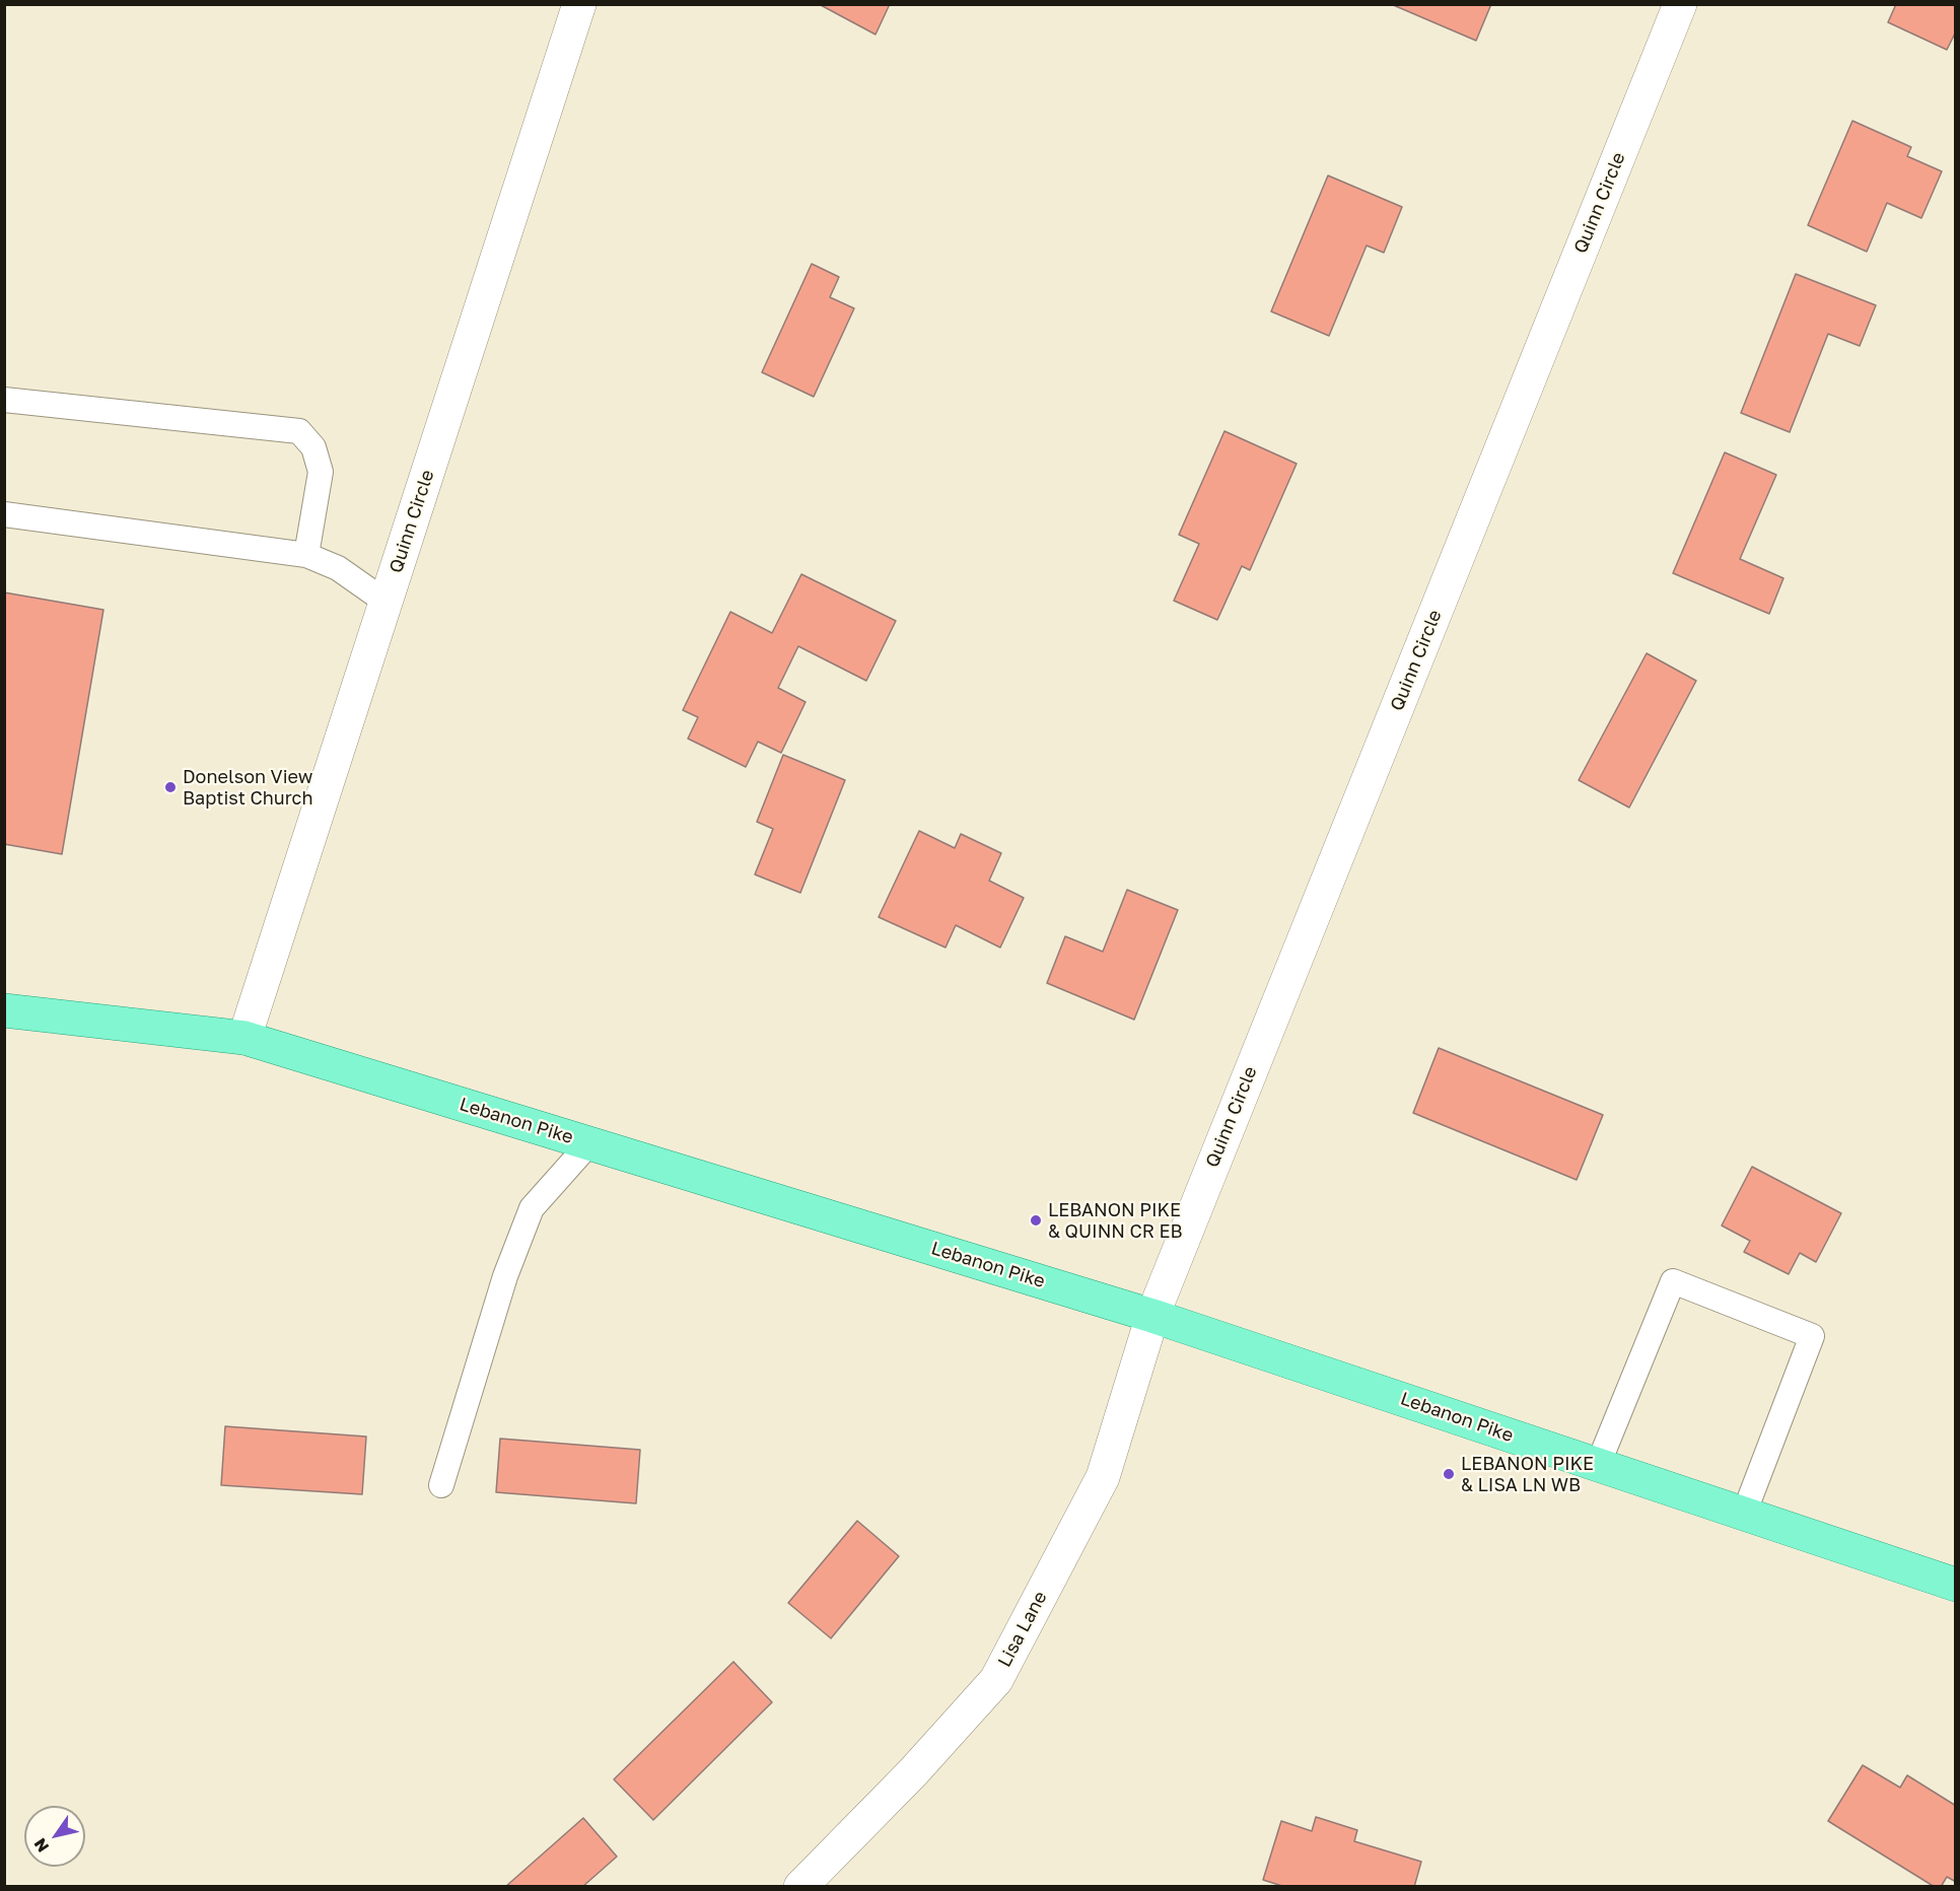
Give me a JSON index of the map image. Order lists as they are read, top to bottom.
{
  "streets": {
    "main road": ["Lebanon Pike"],
    "street": ["Quinn Circle", "Lisa Lane"]
  },
  "crossings": [
    ["Quinn Circle", "Lebanon Pike"],
    ["Quinn Circle", "Lisa Lane"],
    ["Lebanon Pike", "Lisa Lane"]
  ],
  "places": ["Donelson View Baptist Church", "LEBANON PIKE & QUINN CR EB", "LEBANON PIKE & LISA LN WB"],
  "north": "bottom left"
}
